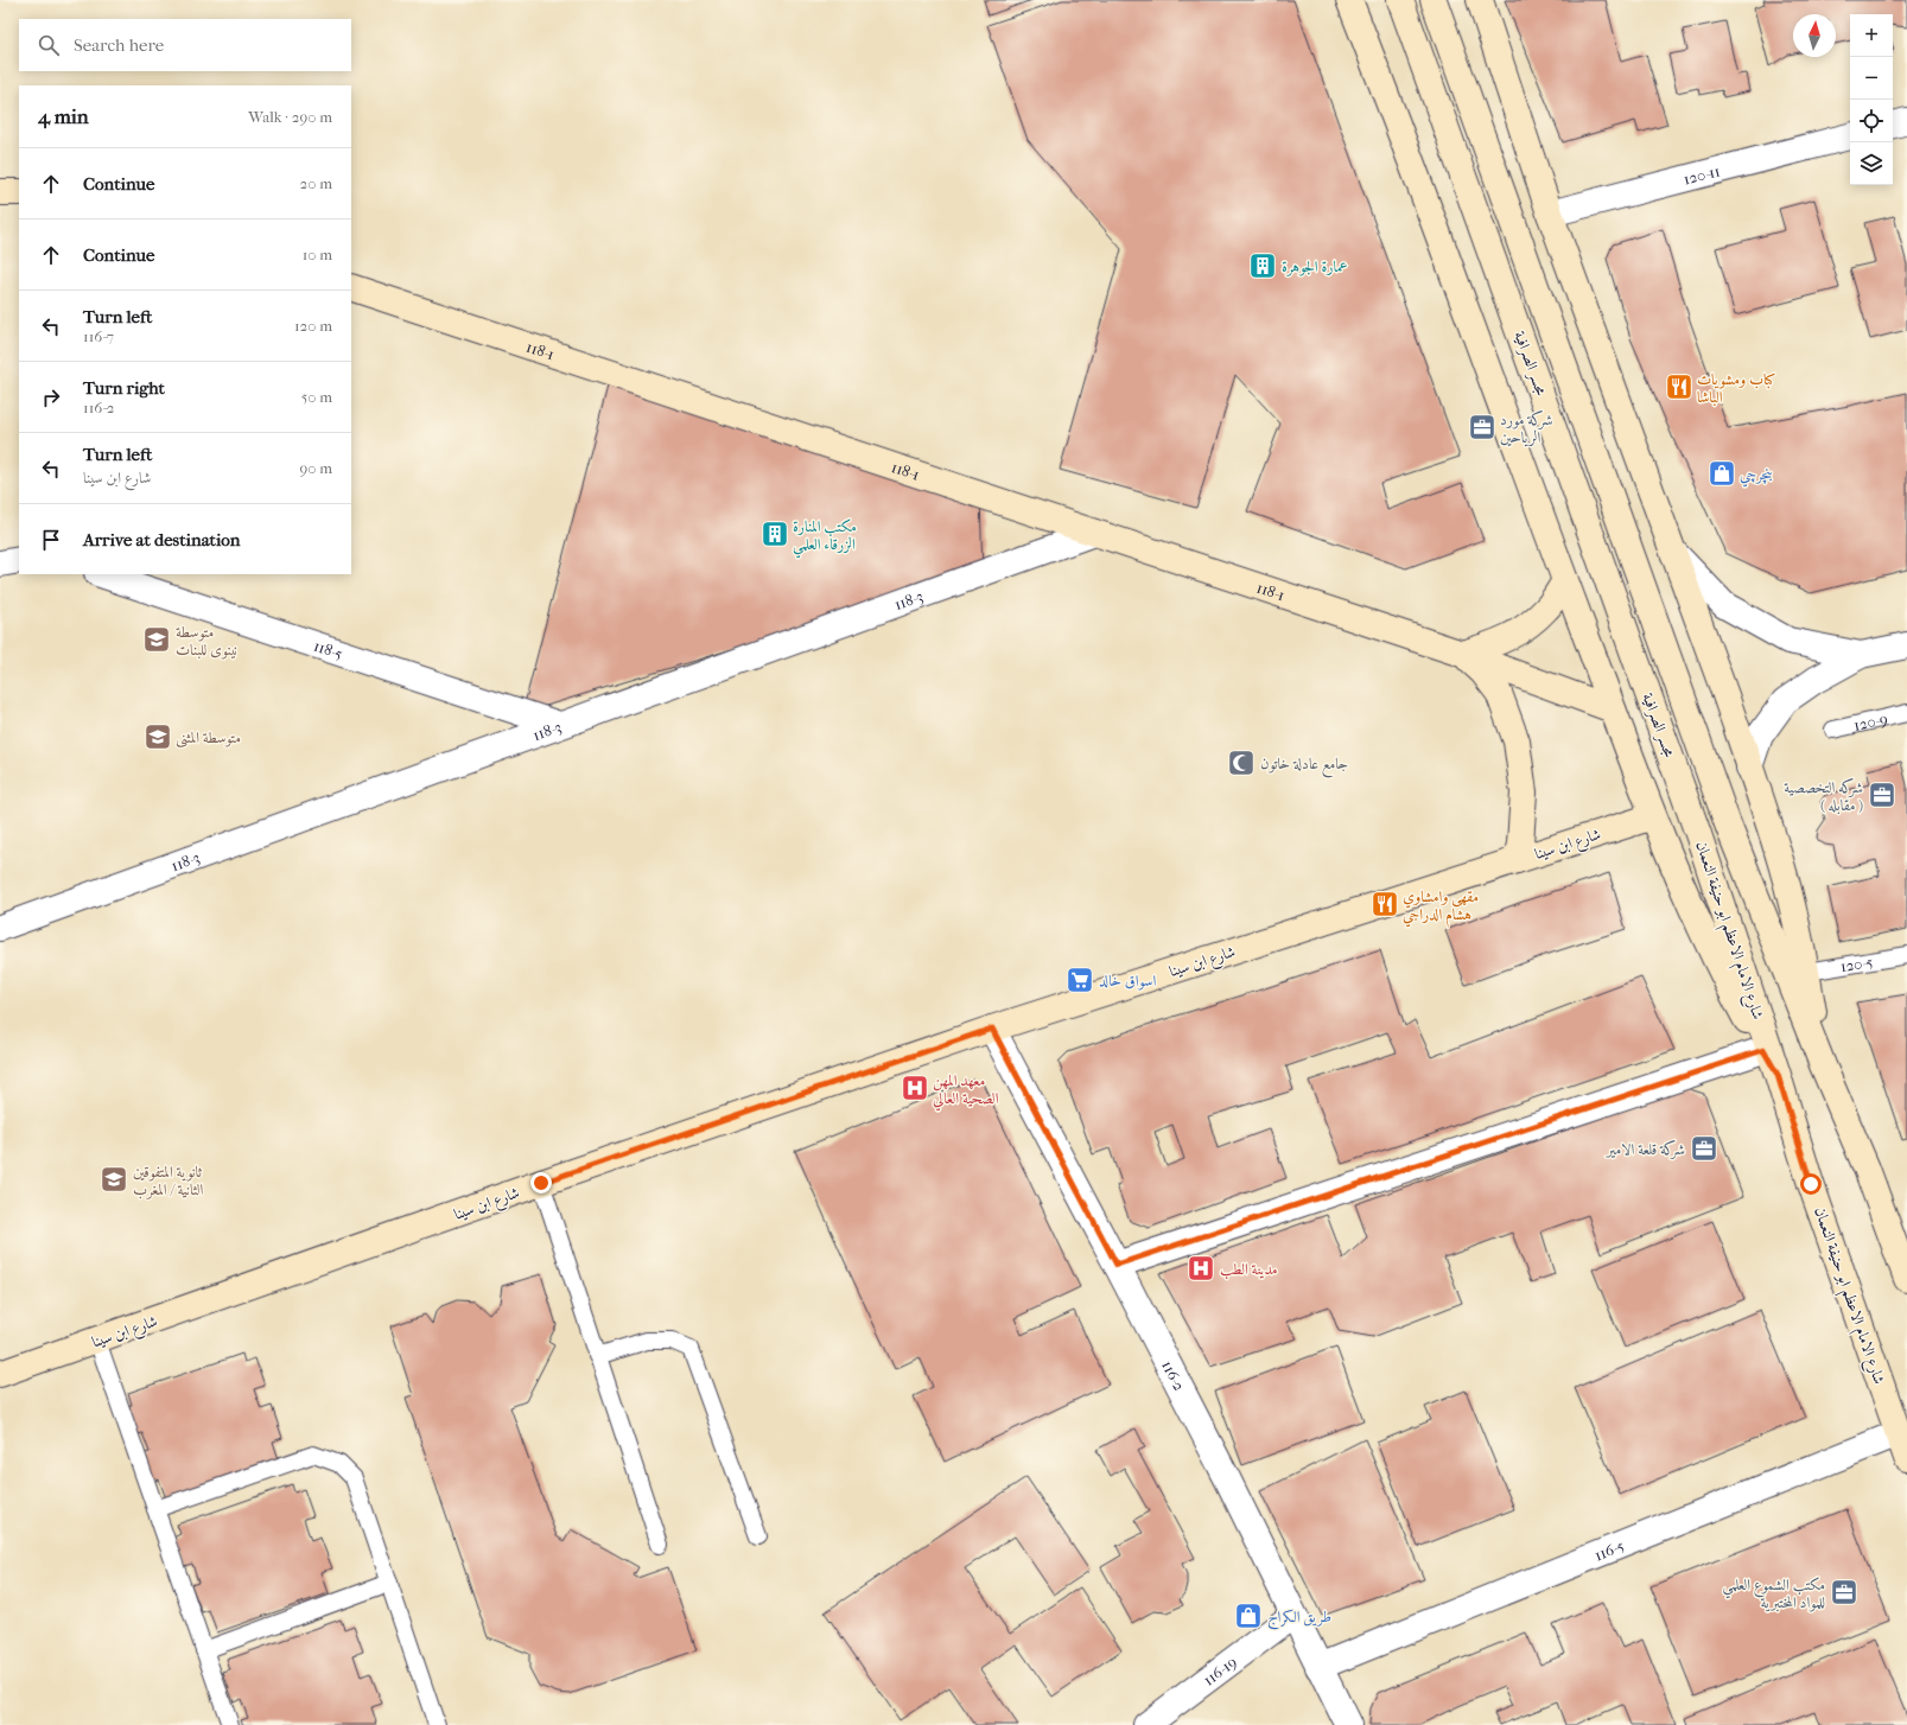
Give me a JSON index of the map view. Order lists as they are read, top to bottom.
{
  "streets": {
    "main road": [
      "118-1",
      "مجسر الصرافية",
      "شارع ابن سينا",
      "شارع الامام الاعظم ابو حنيفة النعمان"
    ],
    "street": [
      "120-11",
      "118-3",
      "118-5",
      "116-2",
      "116-5",
      "116-19"
    ],
    "lane": ["120-9", "120-5"]
  },
  "crossings": [
    ["118-1", "118-3"],
    ["118-1", "شارع ابن سينا"],
    ["مجسر الصرافية", "شارع الامام الاعظم ابو حنيفة النعمان"],
    ["118-3", "118-5"],
    ["شارع ابن سينا", "116-2"],
    ["شارع الامام الاعظم ابو حنيفة النعمان", "116-5"],
    ["116-2", "116-5"],
    ["116-2", "116-19"]
  ],
  "places": {
    "building": ["عمارة الجوهرة", "مكتب المنارة الزرقاء العلمي"],
    "restaurant": ["كباب ومشويات الباشا", "مقهى وامشاوي هشام الدراجي"],
    "office": [
      "شركة مورد الرياحين",
      "شركه التخصصية ( مقابله )",
      "شركة قلعة الامير",
      "مكتب الشموع العلمي للمواد المختبرية"
    ],
    "shop": ["بنچرچي", "طريق الكراج"],
    "school or university": ["متوسطة نينوى للبنات", "متوسطة المثنى", "ثانوية المتفوقين الثانية / المغرب"],
    "mosque": ["جامع عادلة خاتون"],
    "supermarket": ["اسواق خالد"],
    "hospital": ["معهد المهن الصحية العالي", "مدينة الطب"]
  },
  "north": "top",
  "page": {
    "map_buttons": ["+", "−"],
    "search": "Search here",
    "heading": ["4 min", "Walk · 290 m"],
    "list": [
      ["Continue", "20 m"],
      ["Continue", "10 m"],
      ["Turn left", "116-7", "120 m"],
      ["Turn right", "116-2", "50 m"],
      ["Turn left", "شارع ابن سينا", "90 m"],
      "Arrive at destination"
    ]
  }
}
